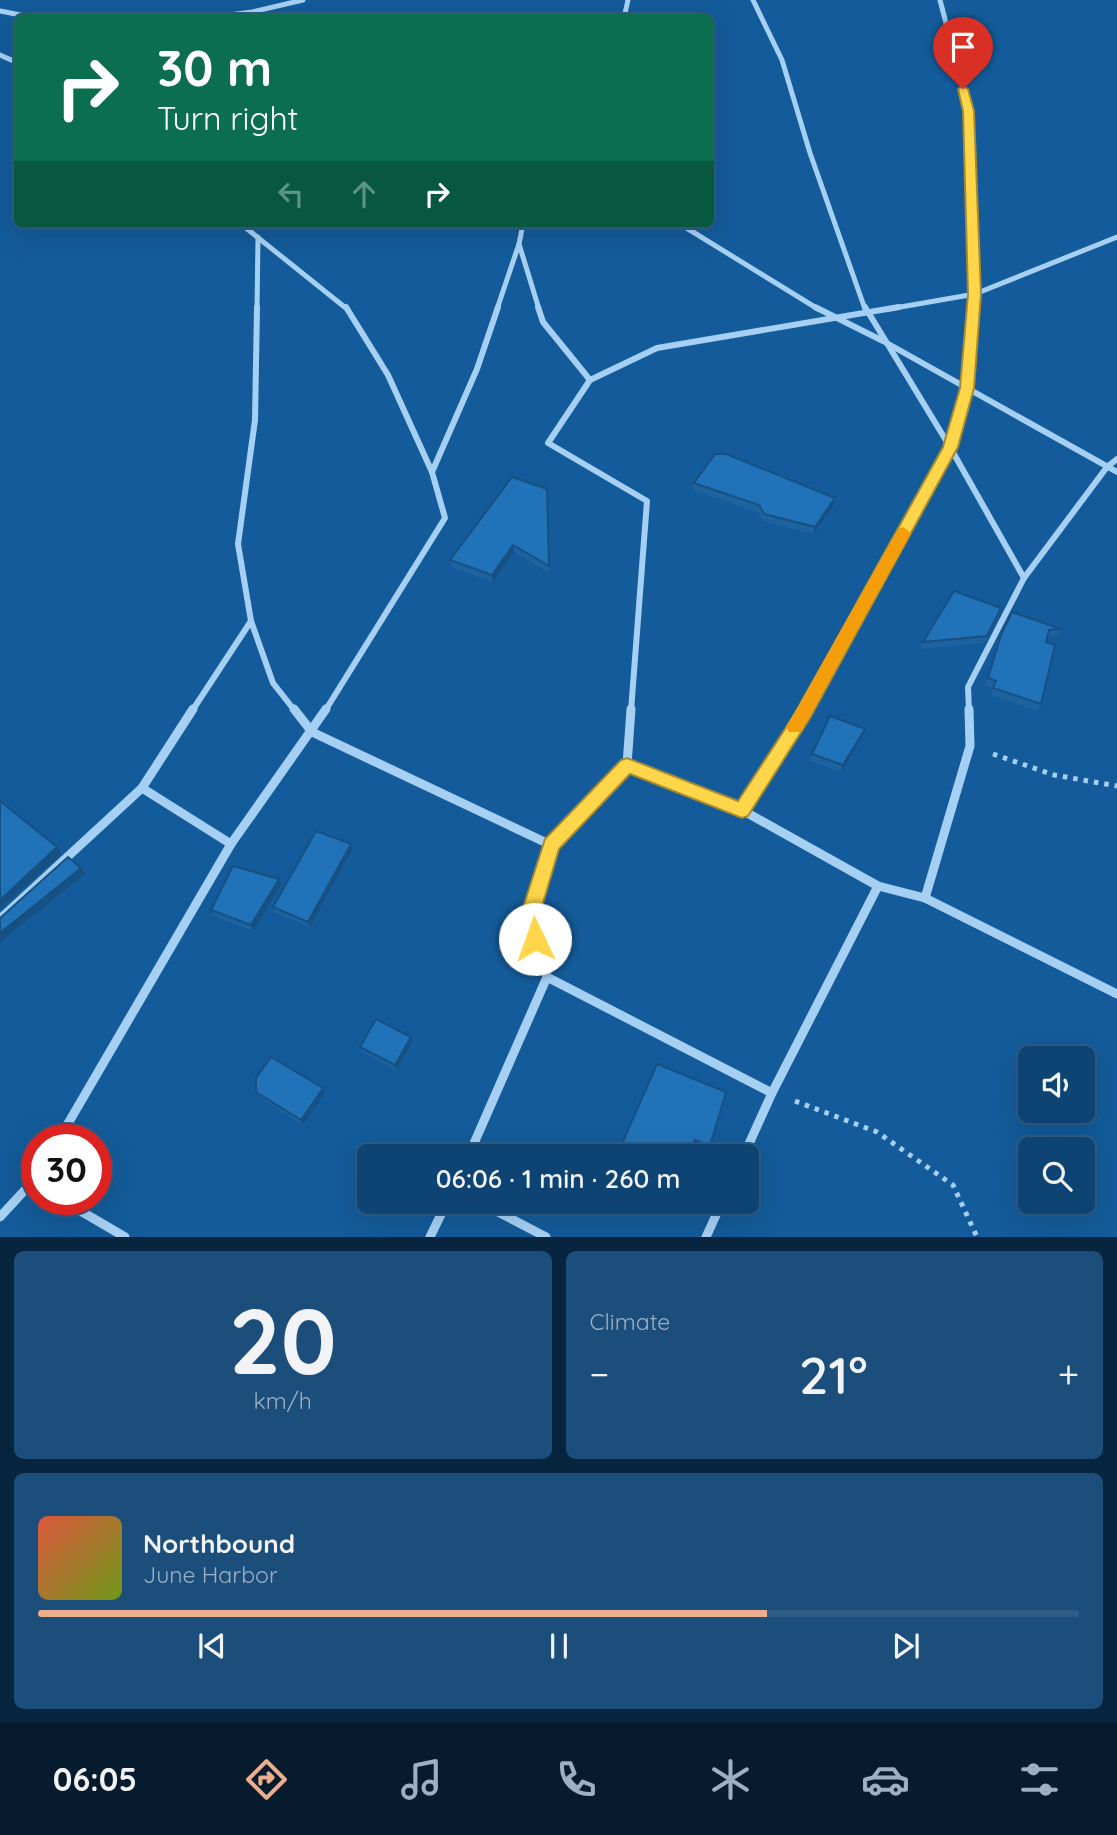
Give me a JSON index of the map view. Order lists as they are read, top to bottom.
{
  "page": {
    "turn": ["30 m", "Turn right"],
    "limit": "30",
    "trip": "06:06 · 1 min · 260 m",
    "tile": [
      ["20", "km/h"],
      "Climate"
    ],
    "heat": ["−", "21°", "+"],
    "song": ["Northbound", "June Harbor"],
    "tabs": "06:05"
  }
}
